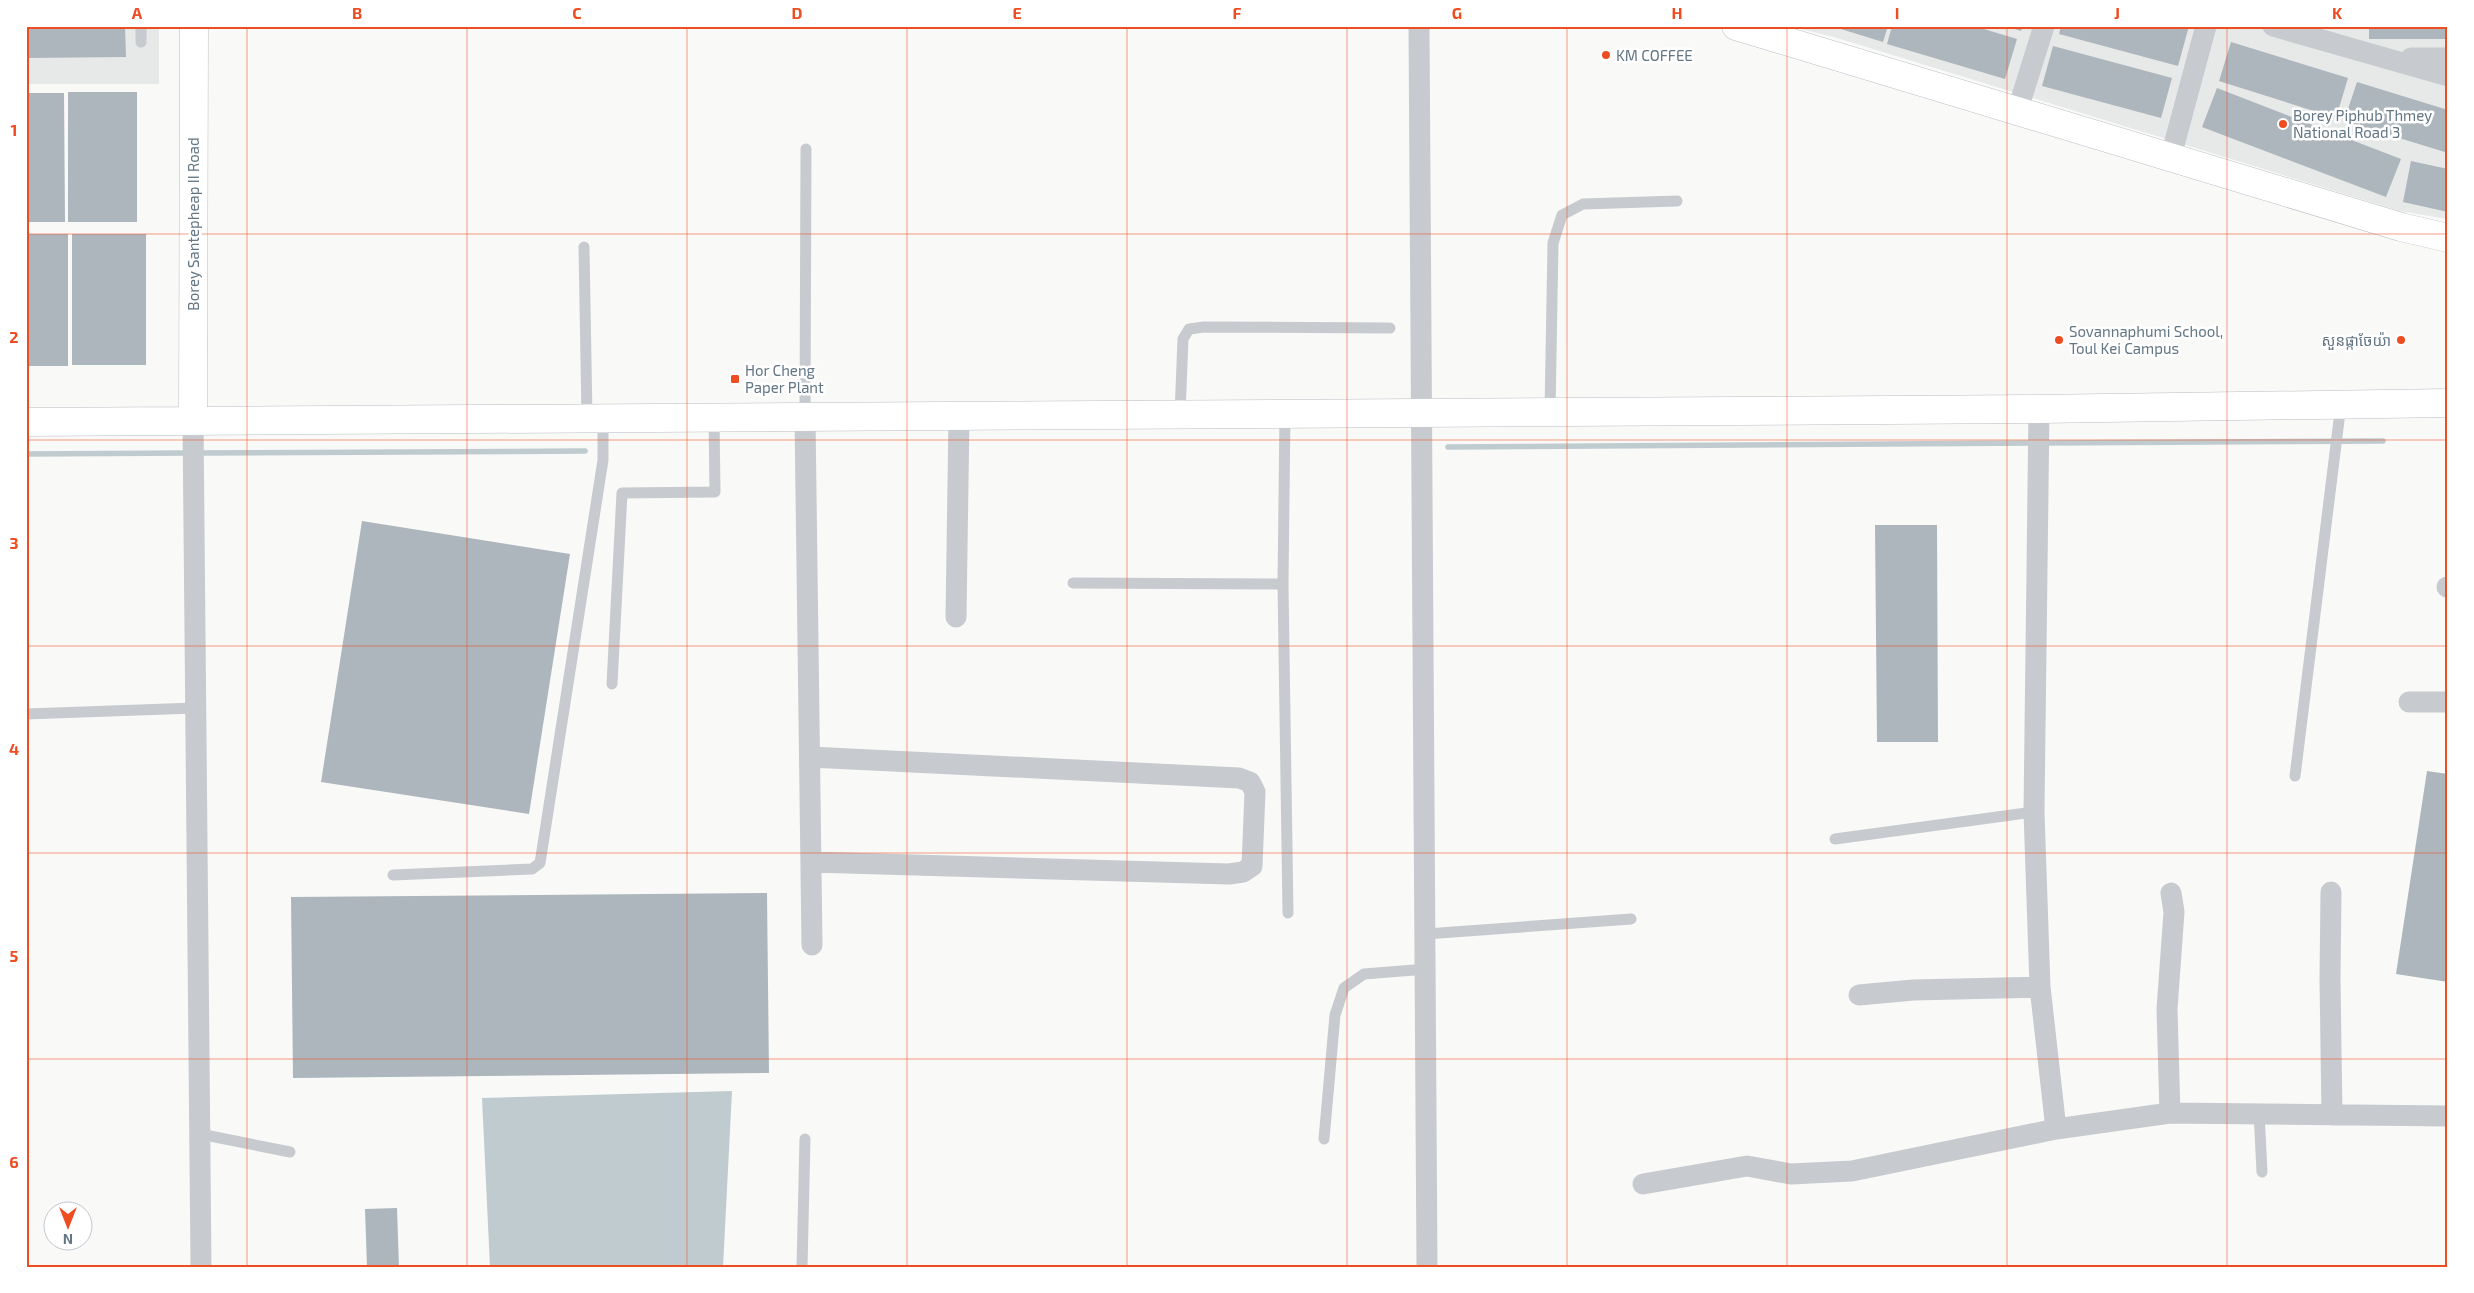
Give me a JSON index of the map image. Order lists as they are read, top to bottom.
{
  "streets": {
    "main road": ["Borey Santepheap II Road"]
  },
  "places": {
    "other": [
      "KM COFFEE",
      "Borey Piphub Thmey National Road 3",
      "Sovannaphumi School, Toul Kei Campus",
      "សួនផ្កាចែយ៉ា"
    ],
    "transit": ["Hor Cheng Paper Plant"]
  },
  "north": "bottom",
  "grid": {
    "columns": [
      "A",
      "B",
      "C",
      "D",
      "E",
      "F",
      "G",
      "H",
      "I",
      "J",
      "K"
    ],
    "rows": [
      "1",
      "2",
      "3",
      "4",
      "5",
      "6"
    ]
  }
}
